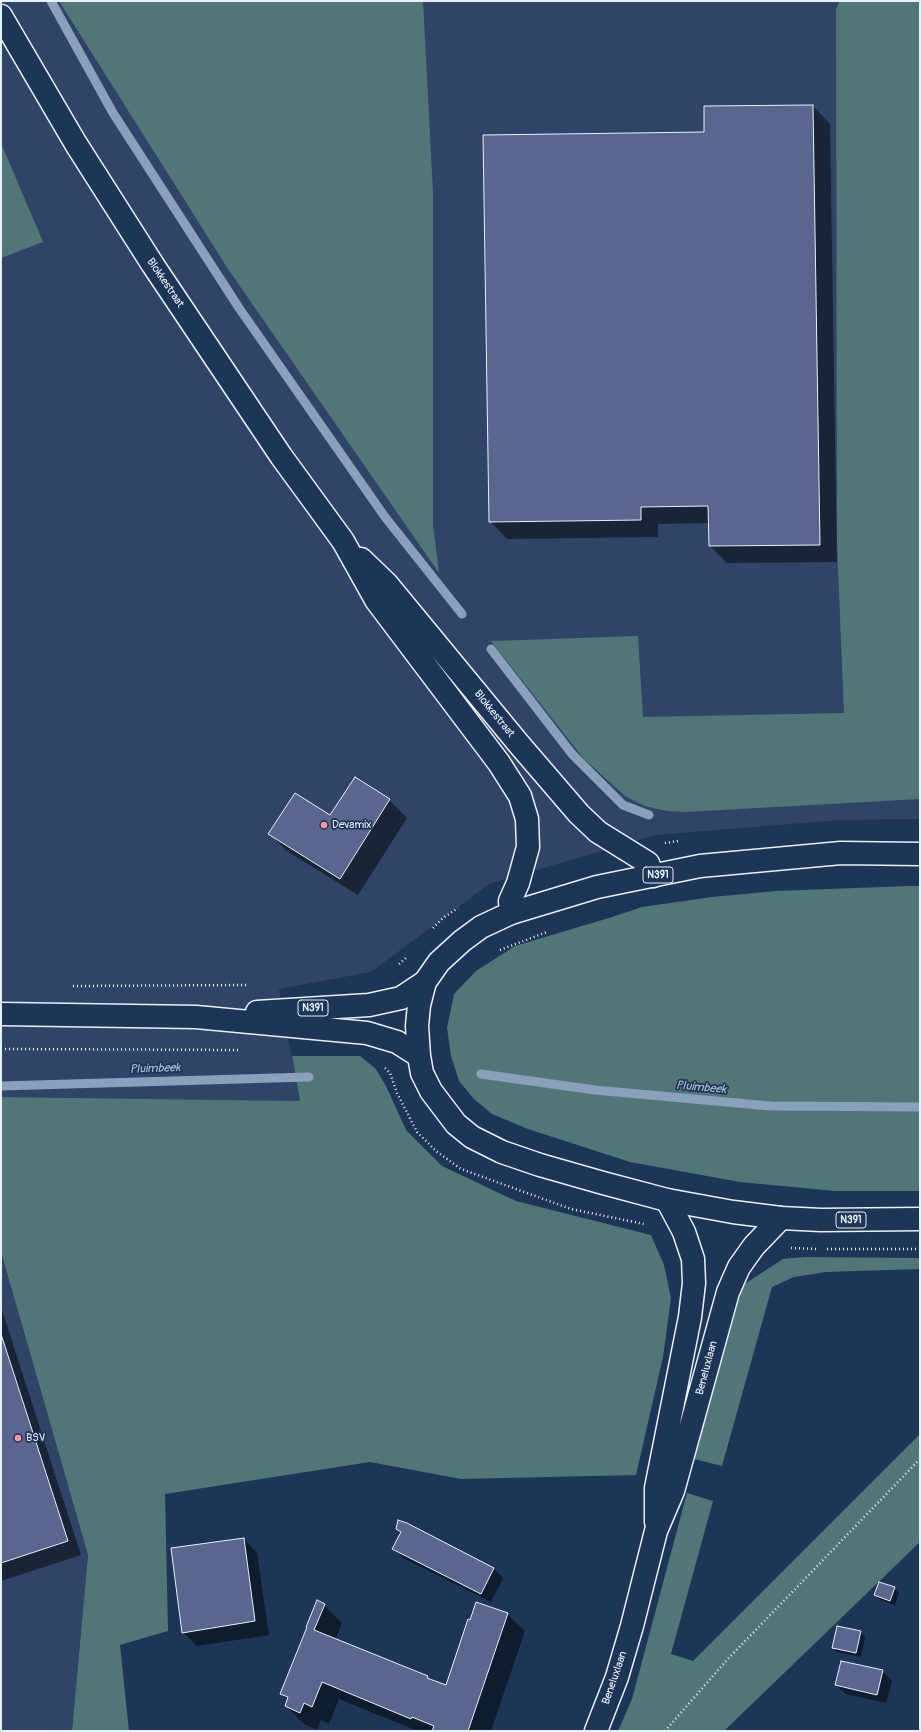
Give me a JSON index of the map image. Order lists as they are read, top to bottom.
{
  "streets": {
    "street": ["Blokkestraat", "N391", "Beneluxlaan"]
  },
  "crossings": [
    ["Blokkestraat", "N391"],
    ["N391", "Beneluxlaan"]
  ],
  "water": ["Pluimbeek"],
  "places": ["Devamix", "BSV"]
}
